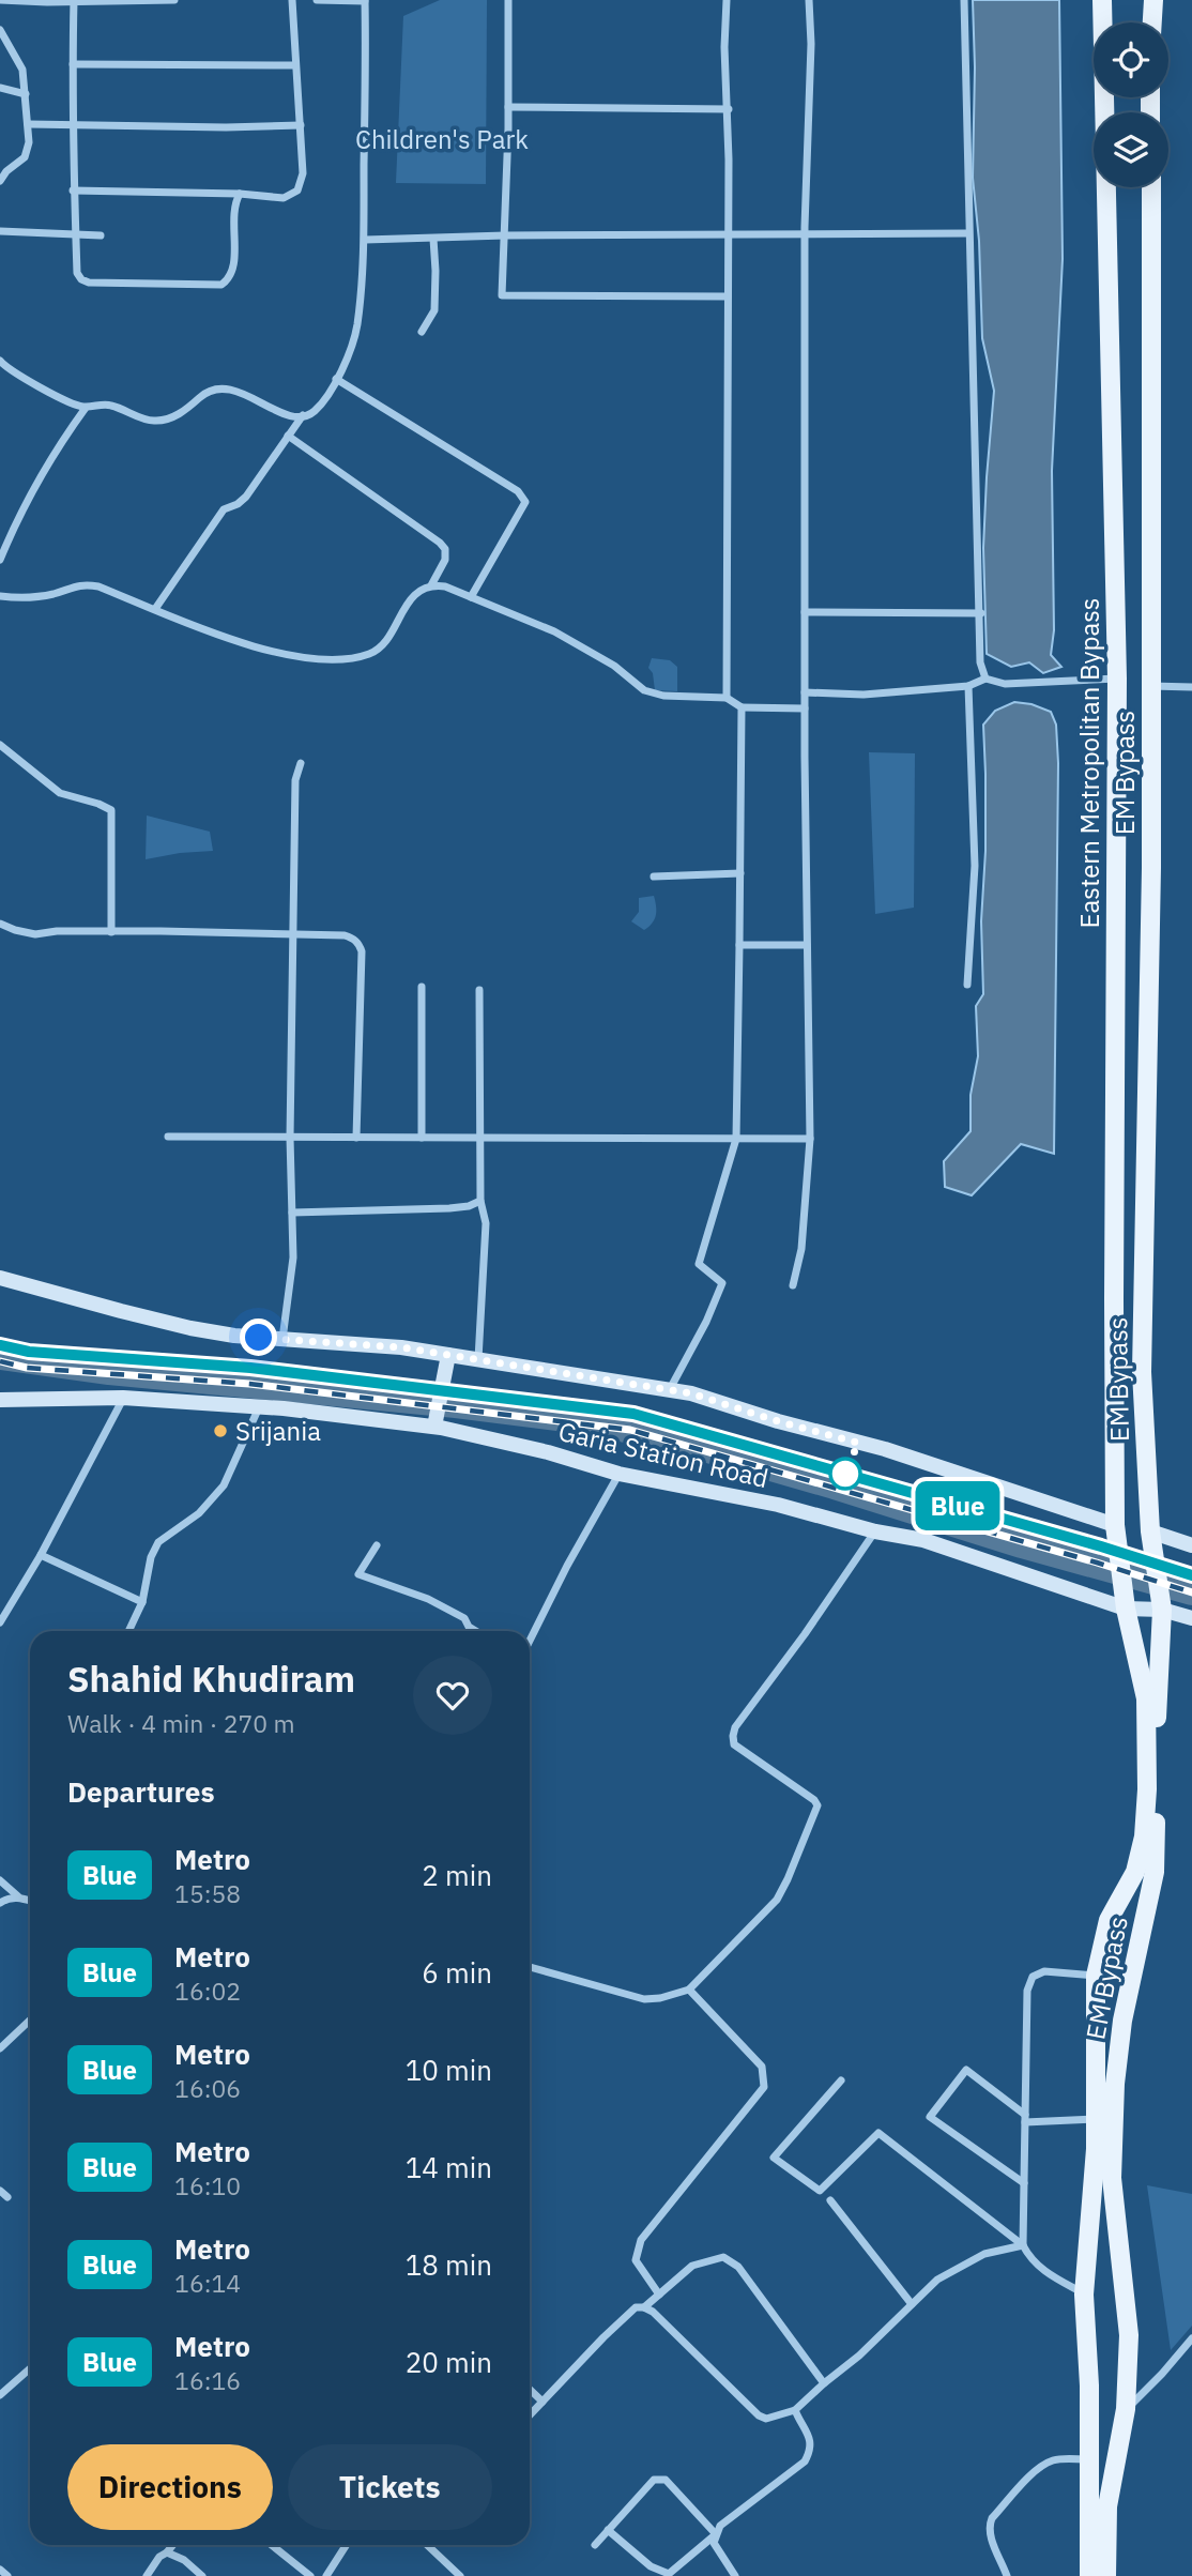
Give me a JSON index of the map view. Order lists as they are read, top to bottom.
{
  "streets": {
    "main road": ["Eastern Metropolitan Bypass", "EM Bypass"],
    "street": ["Garia Station Road"]
  },
  "crossings": [
    ["EM Bypass", "Garia Station Road"]
  ],
  "parks": ["Children's Park"],
  "places": ["Srijania"],
  "lines": ["metro line Blue"],
  "page": {
    "on_map": "Blue",
    "heading": [
      ["Shahid Khudiram", "Walk · 4 min · 270 m"],
      "Departures"
    ],
    "list": [
      {
        "mark": "Blue",
        "name": "Metro",
        "note": "15:58",
        "value": "2 min"
      },
      {
        "mark": "Blue",
        "name": "Metro",
        "note": "16:02",
        "value": "6 min"
      },
      {
        "mark": "Blue",
        "name": "Metro",
        "note": "16:06",
        "value": "10 min"
      },
      {
        "mark": "Blue",
        "name": "Metro",
        "note": "16:10",
        "value": "14 min"
      },
      {
        "mark": "Blue",
        "name": "Metro",
        "note": "16:14",
        "value": "18 min"
      },
      {
        "mark": "Blue",
        "name": "Metro",
        "note": "16:16",
        "value": "20 min"
      }
    ],
    "buttons": ["Directions", "Tickets"]
  }
}
